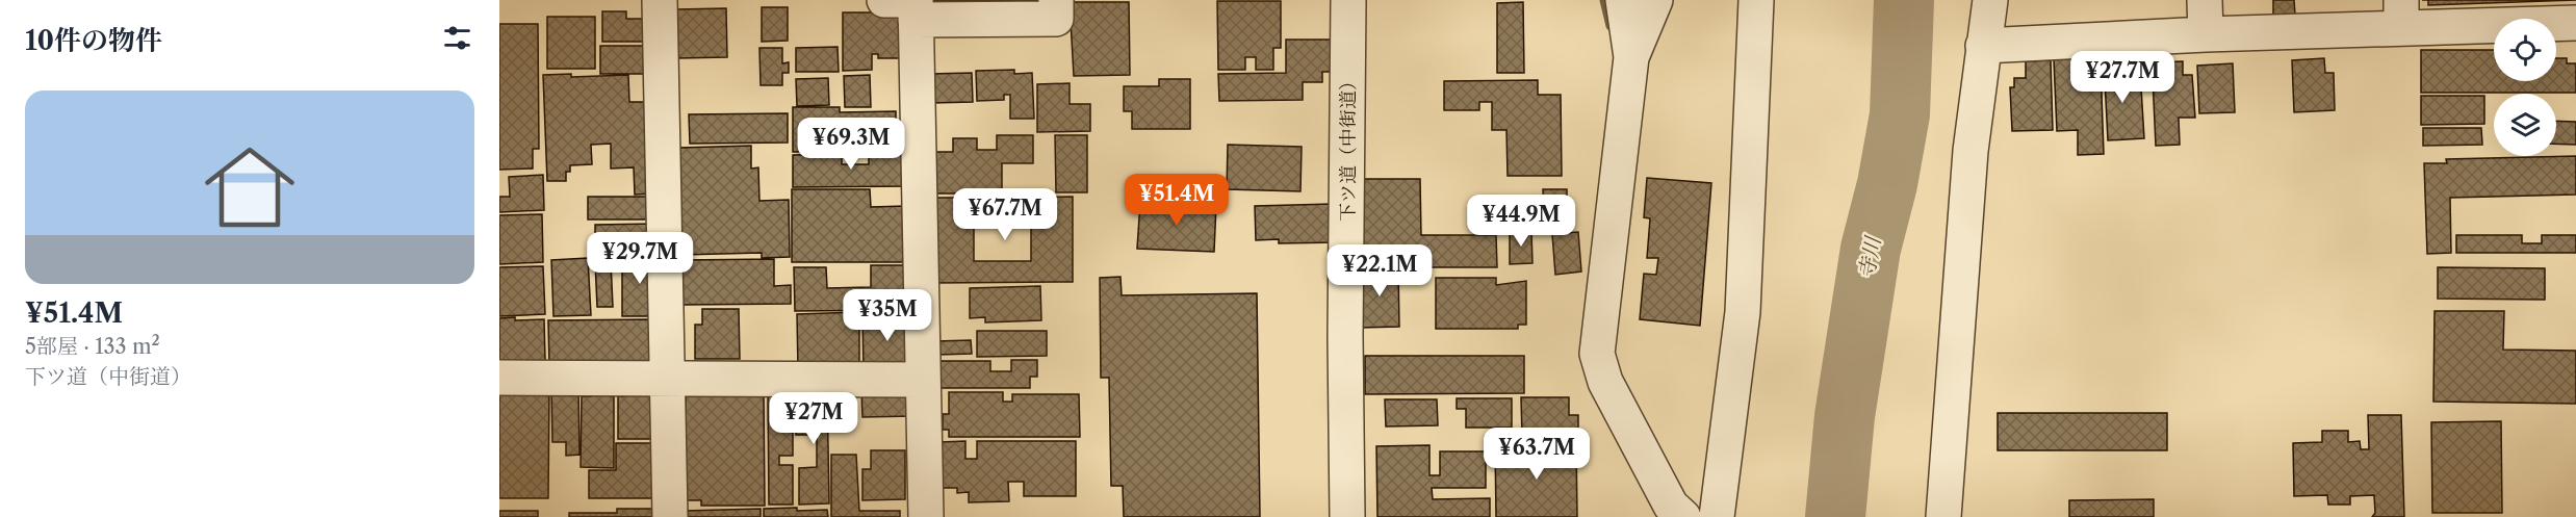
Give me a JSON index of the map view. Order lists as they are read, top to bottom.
{
  "streets": {
    "street": ["下ツ道（中街道）"]
  },
  "water": ["寺川"],
  "page": {
    "heading": "10件の物件",
    "price": [
      "¥27.7M",
      "¥69.3M",
      "¥51.4M",
      "¥67.7M",
      "¥44.9M",
      "¥29.7M",
      "¥22.1M",
      "¥35M",
      "¥27M",
      "¥63.7M"
    ],
    "list": [
      {
        "name": "¥51.4M",
        "note": "5部屋 · 133 m² · 下ツ道（中街道）"
      }
    ]
  }
}
